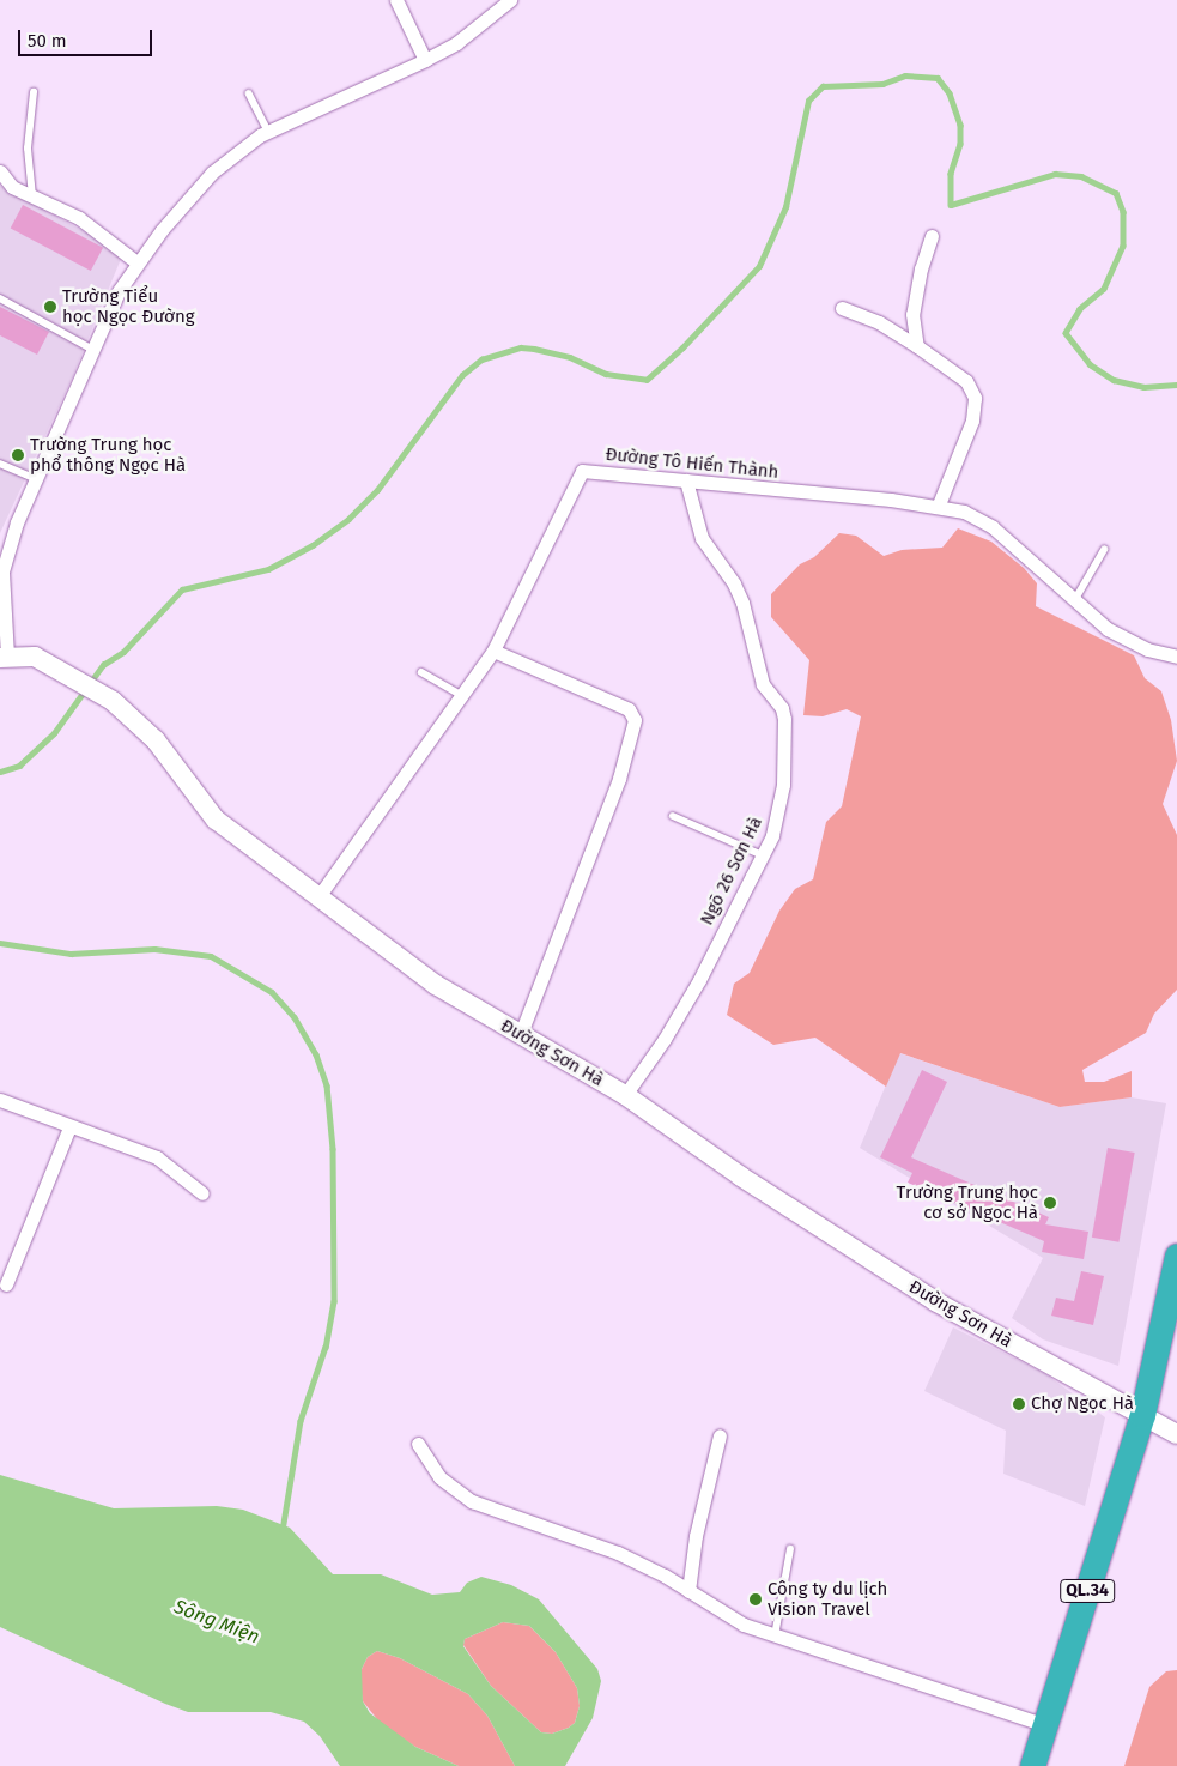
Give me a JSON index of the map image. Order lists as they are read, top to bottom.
{
  "streets": {
    "highway": ["QL.34"],
    "street": ["Đường Tô Hiến Thành", "Ngõ 26 Sơn Hà", "Đường Sơn Hà"]
  },
  "crossings": [
    ["Đường Tô Hiến Thành", "Ngõ 26 Sơn Hà"],
    ["Đường Tô Hiến Thành", "Đường Sơn Hà"],
    ["Ngõ 26 Sơn Hà", "Đường Sơn Hà"],
    ["Đường Sơn Hà", "QL.34"]
  ],
  "water": ["Sông Miện"],
  "places": [
    "Trường Tiểu học Ngọc Đường",
    "Trường Trung học phổ thông Ngọc Hà",
    "Trường Trung học cơ sở Ngọc Hà",
    "Chợ Ngọc Hà",
    "Công ty du lịch Vision Travel"
  ],
  "scale_bar": "50 m"
}
